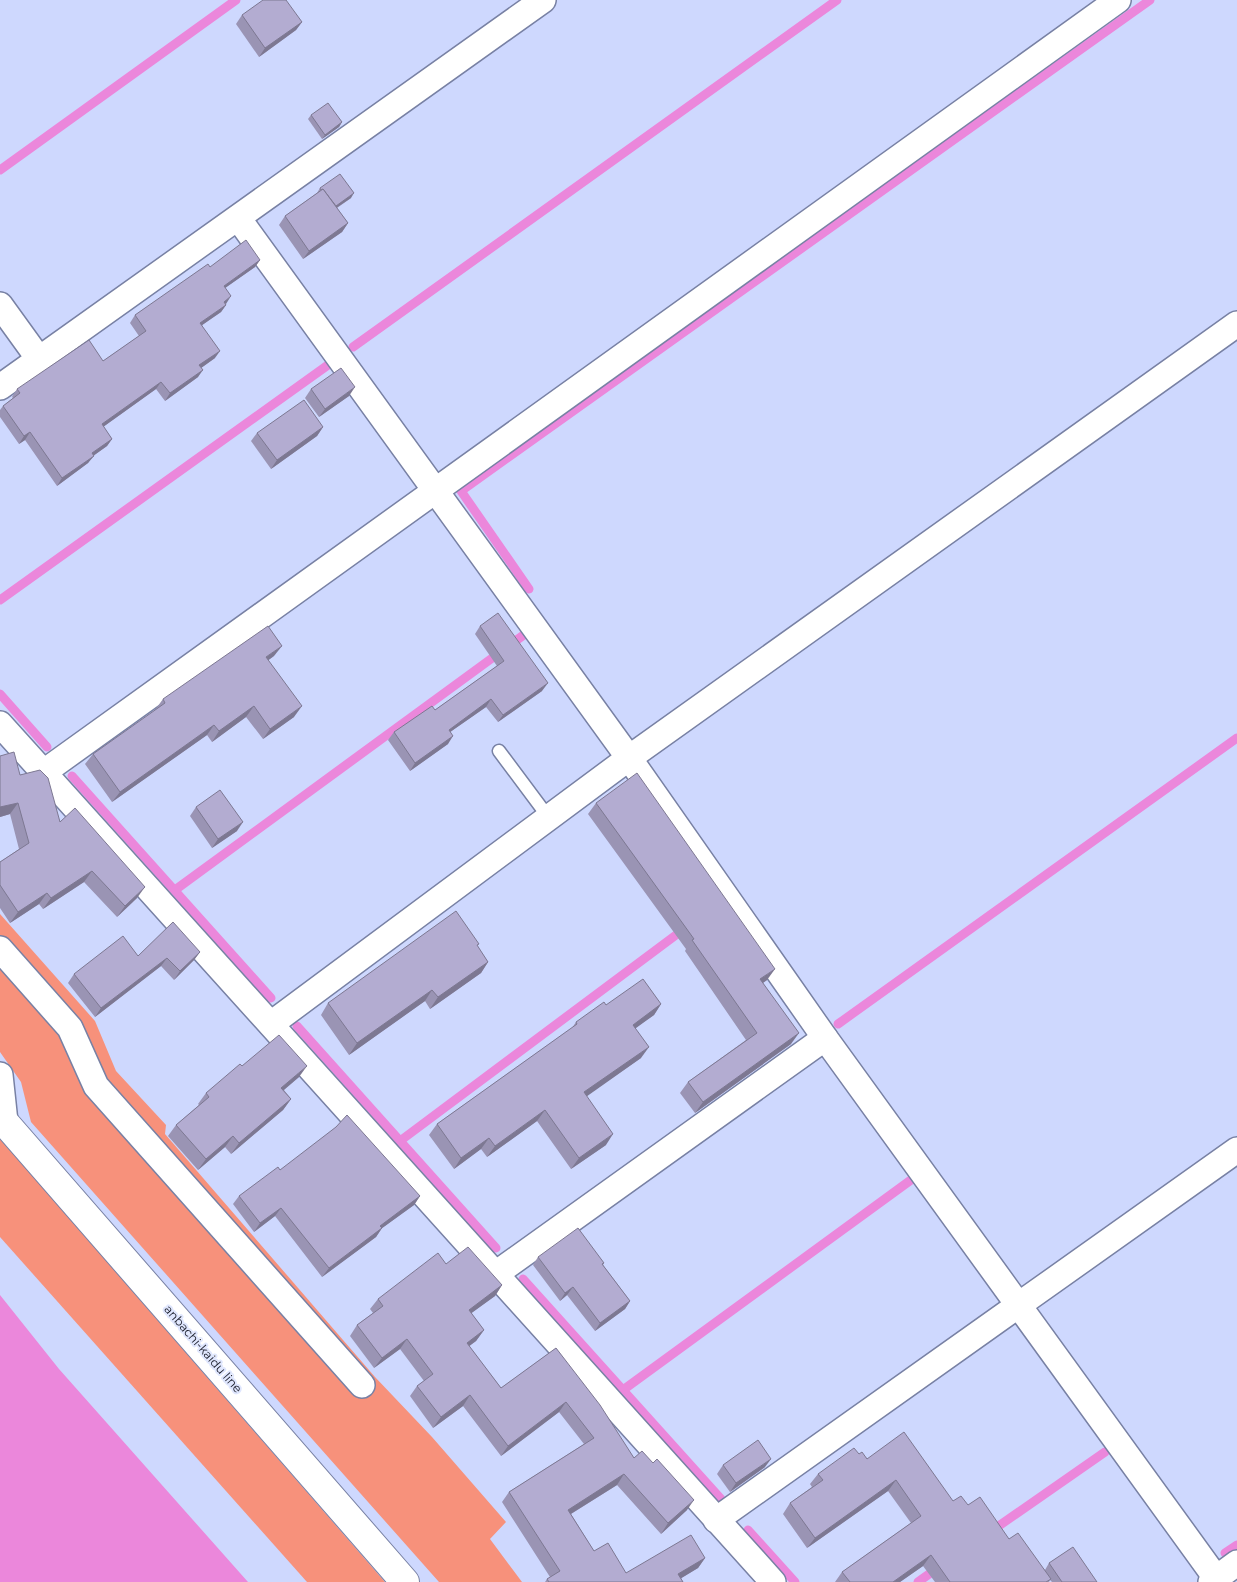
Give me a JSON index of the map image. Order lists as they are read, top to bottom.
{
  "streets": {
    "main road": ["anbachi-kaidu line"]
  }
}
